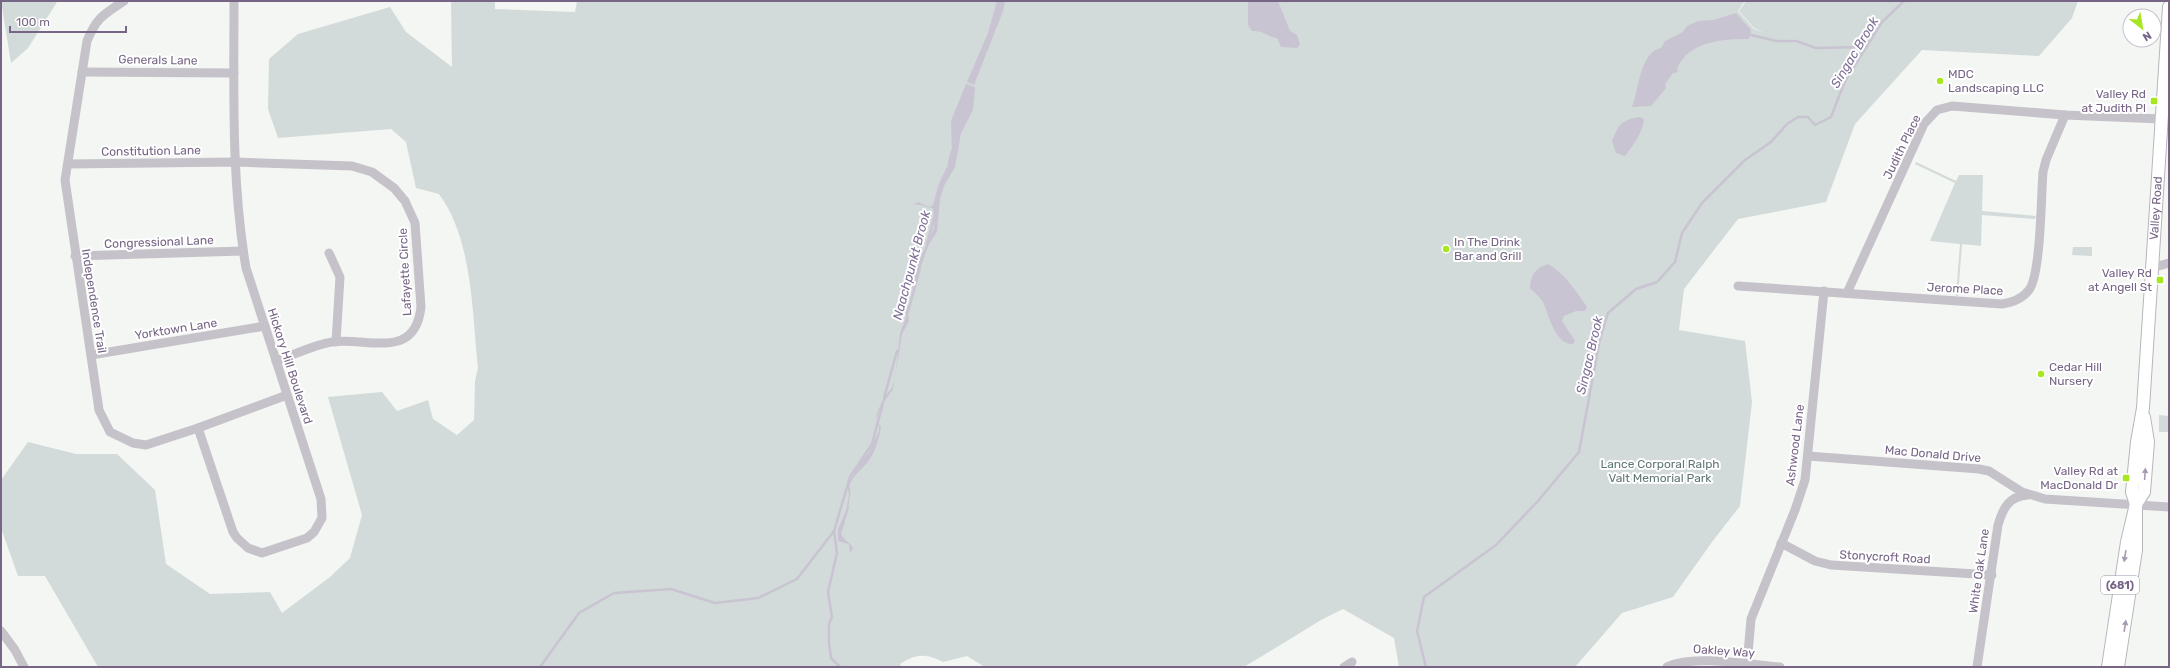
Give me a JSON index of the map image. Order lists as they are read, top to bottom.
{
  "streets": {
    "main road": ["Valley Road", "(681)"],
    "street": [
      "Generals Lane",
      "Judith Place",
      "Constitution Lane",
      "Congressional Lane",
      "Lafayette Circle",
      "Jerome Place",
      "Independence Trail",
      "Yorktown Lane",
      "Hickory Hill Boulevard",
      "Ashwood Lane",
      "Mac Donald Drive",
      "Stonycroft Road",
      "White Oak Lane",
      "Oakley Way"
    ]
  },
  "crossings": [
    ["Generals Lane", "Independence Trail"],
    ["Generals Lane", "Hickory Hill Boulevard"],
    ["Judith Place", "Valley Road"],
    ["Judith Place", "Jerome Place"],
    ["Constitution Lane", "Lafayette Circle"],
    ["Constitution Lane", "Independence Trail"],
    ["Constitution Lane", "Hickory Hill Boulevard"],
    ["Valley Road", "Mac Donald Drive"],
    ["Congressional Lane", "Independence Trail"],
    ["Congressional Lane", "Hickory Hill Boulevard"],
    ["Lafayette Circle", "Hickory Hill Boulevard"],
    ["Jerome Place", "Ashwood Lane"],
    ["Independence Trail", "Yorktown Lane"],
    ["Independence Trail", "Hickory Hill Boulevard"],
    ["Yorktown Lane", "Hickory Hill Boulevard"],
    ["Ashwood Lane", "Mac Donald Drive"],
    ["Ashwood Lane", "Stonycroft Road"],
    ["Ashwood Lane", "Oakley Way"],
    ["Mac Donald Drive", "White Oak Lane"],
    ["Stonycroft Road", "White Oak Lane"]
  ],
  "water": ["Singac Brook", "Naachpunkt Brook"],
  "parks": ["Lance Corporal Ralph Valt Memorial Park"],
  "places": {
    "other": ["MDC Landscaping LLC", "In The Drink Bar and Grill", "Cedar Hill Nursery"],
    "transit": ["Valley Rd at Judith Pl", "Valley Rd at Angell St", "Valley Rd at MacDonald Dr"]
  },
  "scale_bar": "100 m",
  "north": "bottom right"
}
